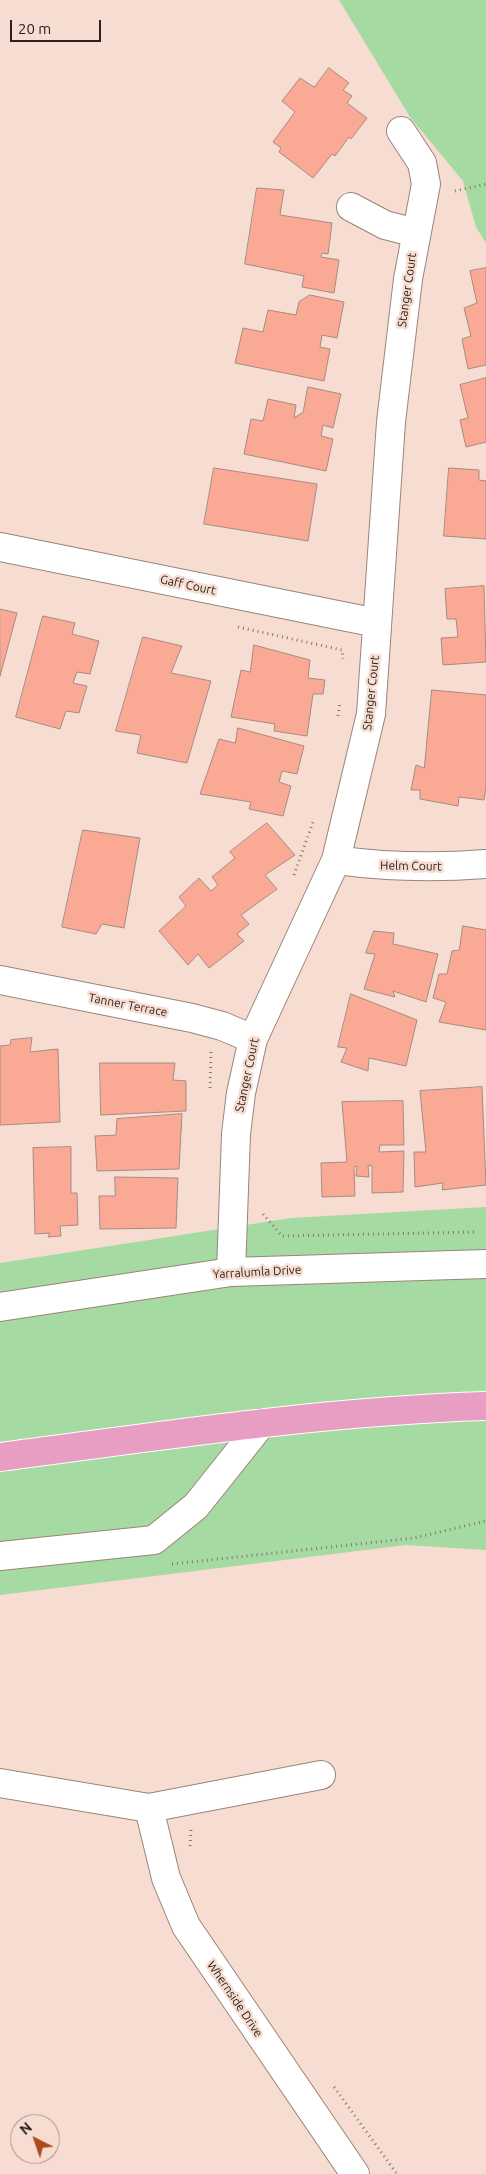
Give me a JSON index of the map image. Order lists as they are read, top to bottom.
{
  "streets": {
    "street": [
      "Stanger Court",
      "Gaff Court",
      "Helm Court",
      "Tanner Terrace",
      "Yarralumla Drive",
      "Whernside Drive"
    ]
  },
  "crossings": [
    ["Stanger Court", "Gaff Court"],
    ["Stanger Court", "Helm Court"],
    ["Stanger Court", "Tanner Terrace"],
    ["Stanger Court", "Yarralumla Drive"]
  ],
  "scale_bar": "20 m",
  "north": "top left"
}
